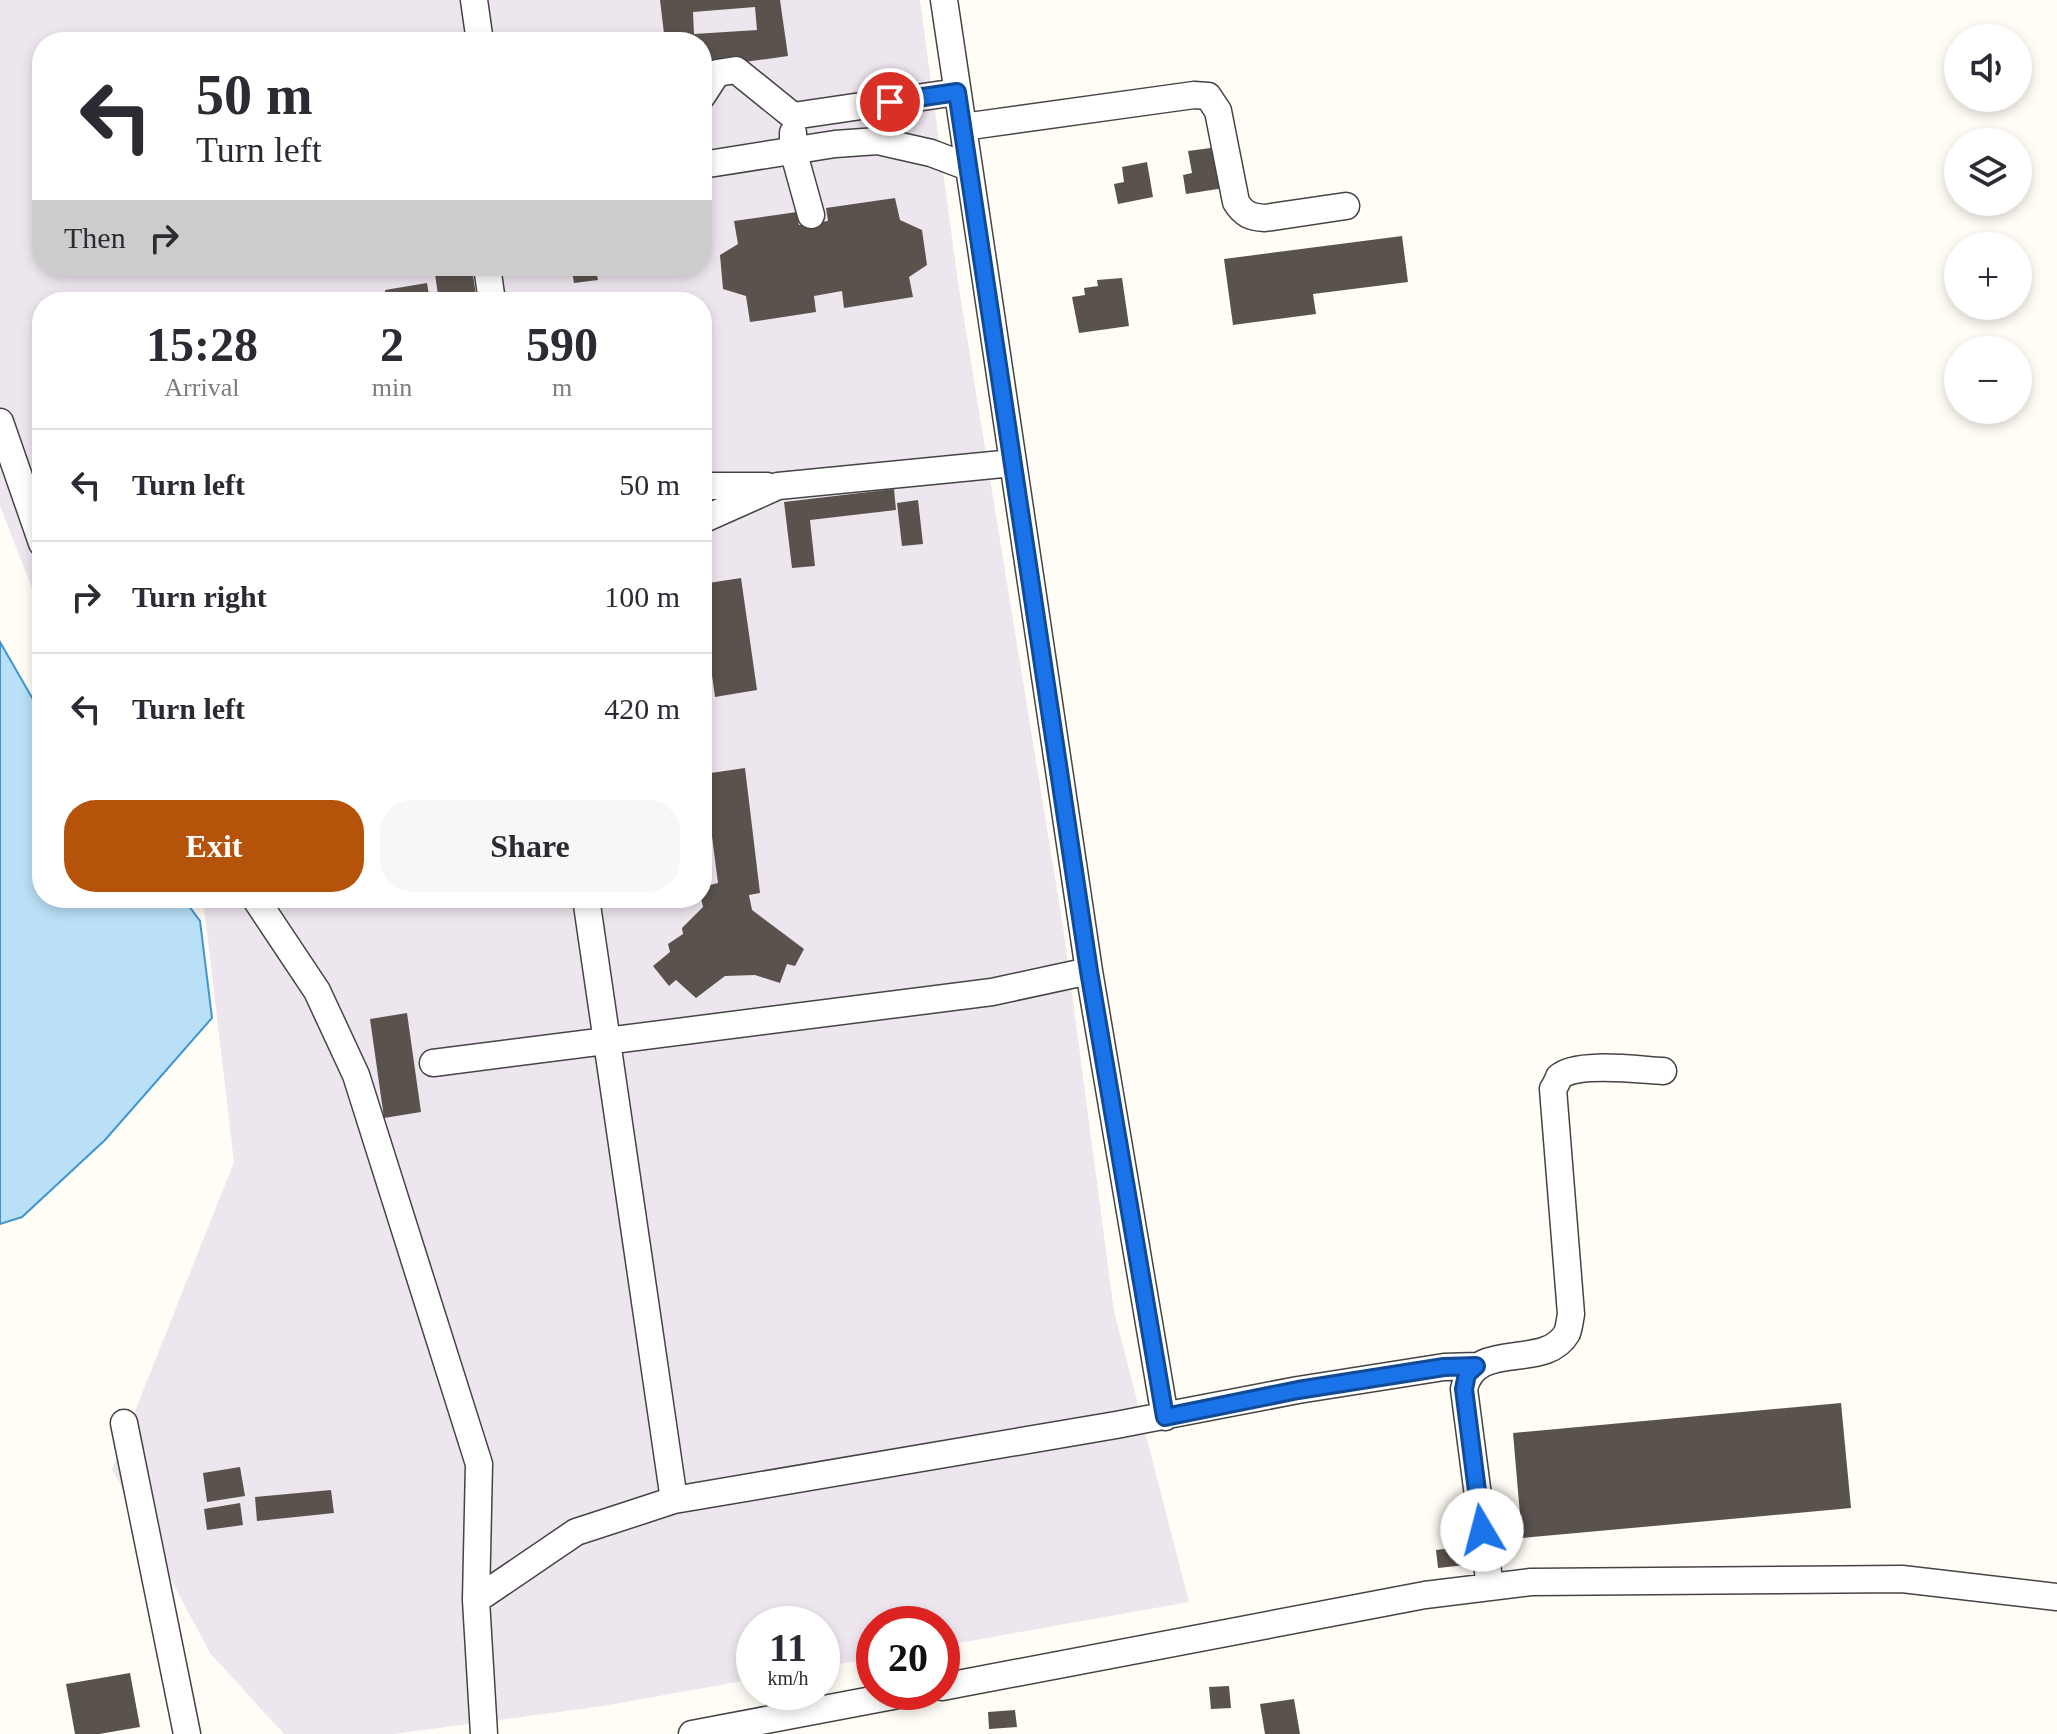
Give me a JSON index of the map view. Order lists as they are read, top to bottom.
{
  "page": {
    "map_buttons": ["+", "−"],
    "turn": ["50 m", "Turn left"],
    "then": "Then",
    "eta": [
      "15:28",
      "Arrival",
      "2",
      "min",
      "590",
      "m"
    ],
    "list": [
      {
        "name": "Turn left",
        "value": "50 m"
      },
      {
        "name": "Turn right",
        "value": "100 m"
      },
      {
        "name": "Turn left",
        "value": "420 m"
      }
    ],
    "buttons": ["Exit", "Share"],
    "speed": "11 km/h",
    "limit": "20"
  }
}
